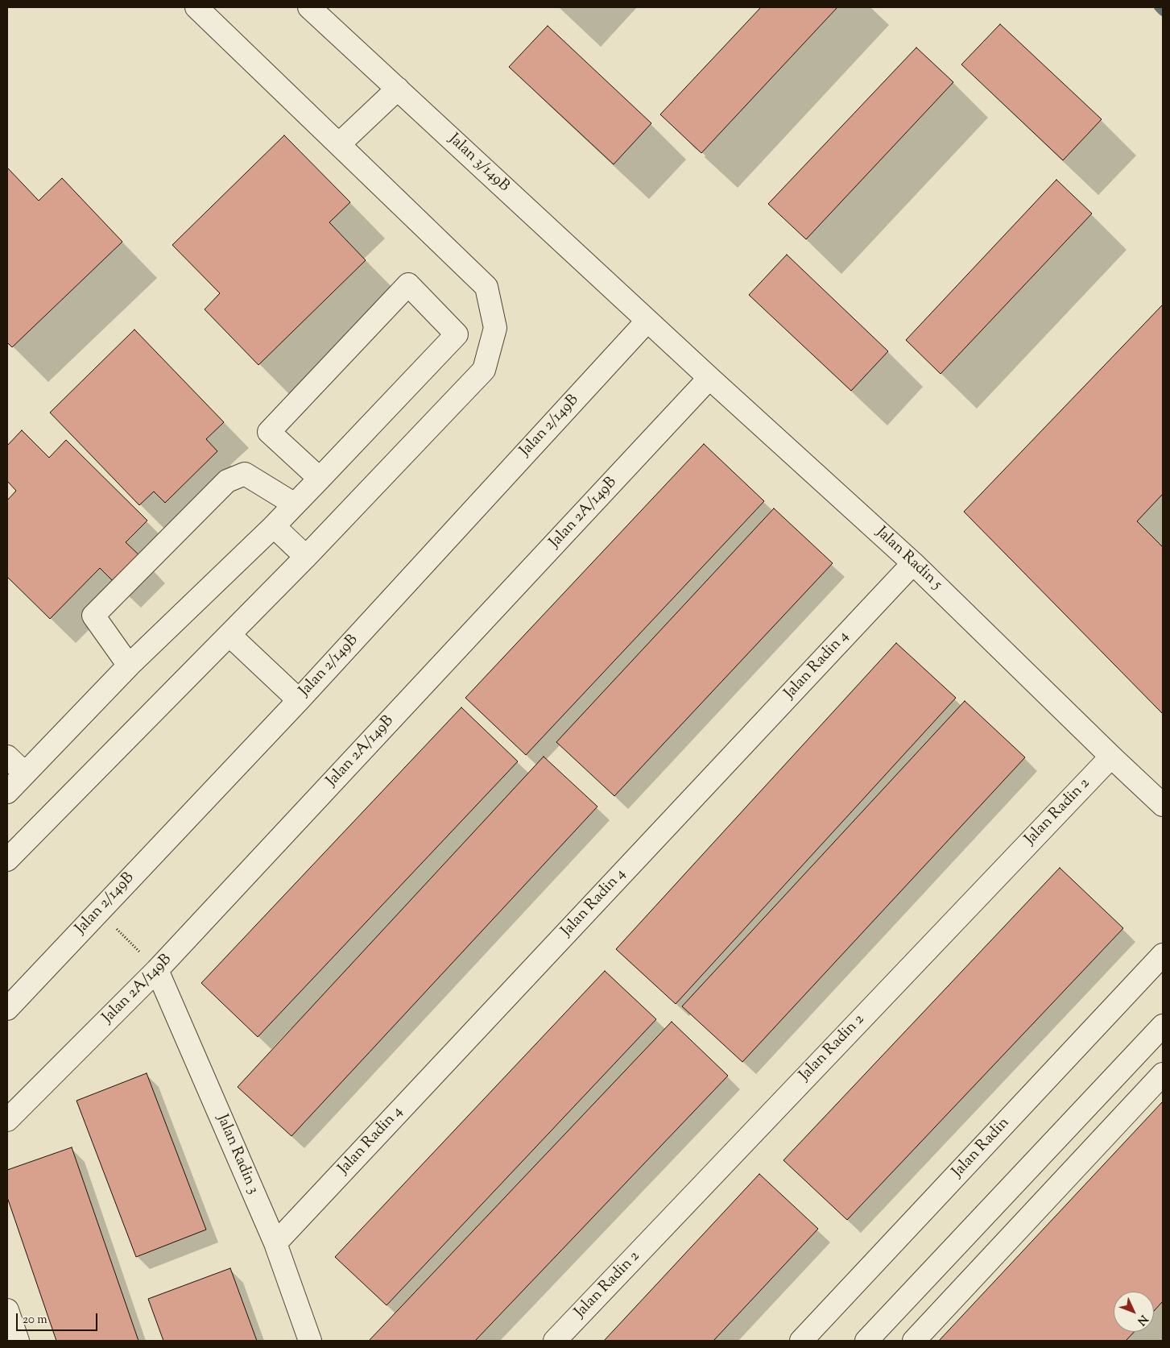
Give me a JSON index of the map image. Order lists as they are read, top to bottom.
{
  "streets": {
    "street": [
      "Jalan 3/149B",
      "Jalan 2/149B",
      "Jalan 2A/149B",
      "Jalan Radin 5",
      "Jalan Radin 4",
      "Jalan Radin 2",
      "Jalan Radin",
      "Jalan Radin 3"
    ]
  },
  "crossings": [
    ["Jalan 3/149B", "Jalan 2/149B"],
    ["Jalan 3/149B", "Jalan Radin 5"],
    ["Jalan 2/149B", "Jalan Radin 5"],
    ["Jalan 2A/149B", "Jalan Radin 5"],
    ["Jalan 2A/149B", "Jalan Radin 3"],
    ["Jalan Radin 5", "Jalan Radin 4"],
    ["Jalan Radin 5", "Jalan Radin 2"],
    ["Jalan Radin 4", "Jalan Radin 3"]
  ],
  "scale_bar": "20 m",
  "north": "bottom right"
}
